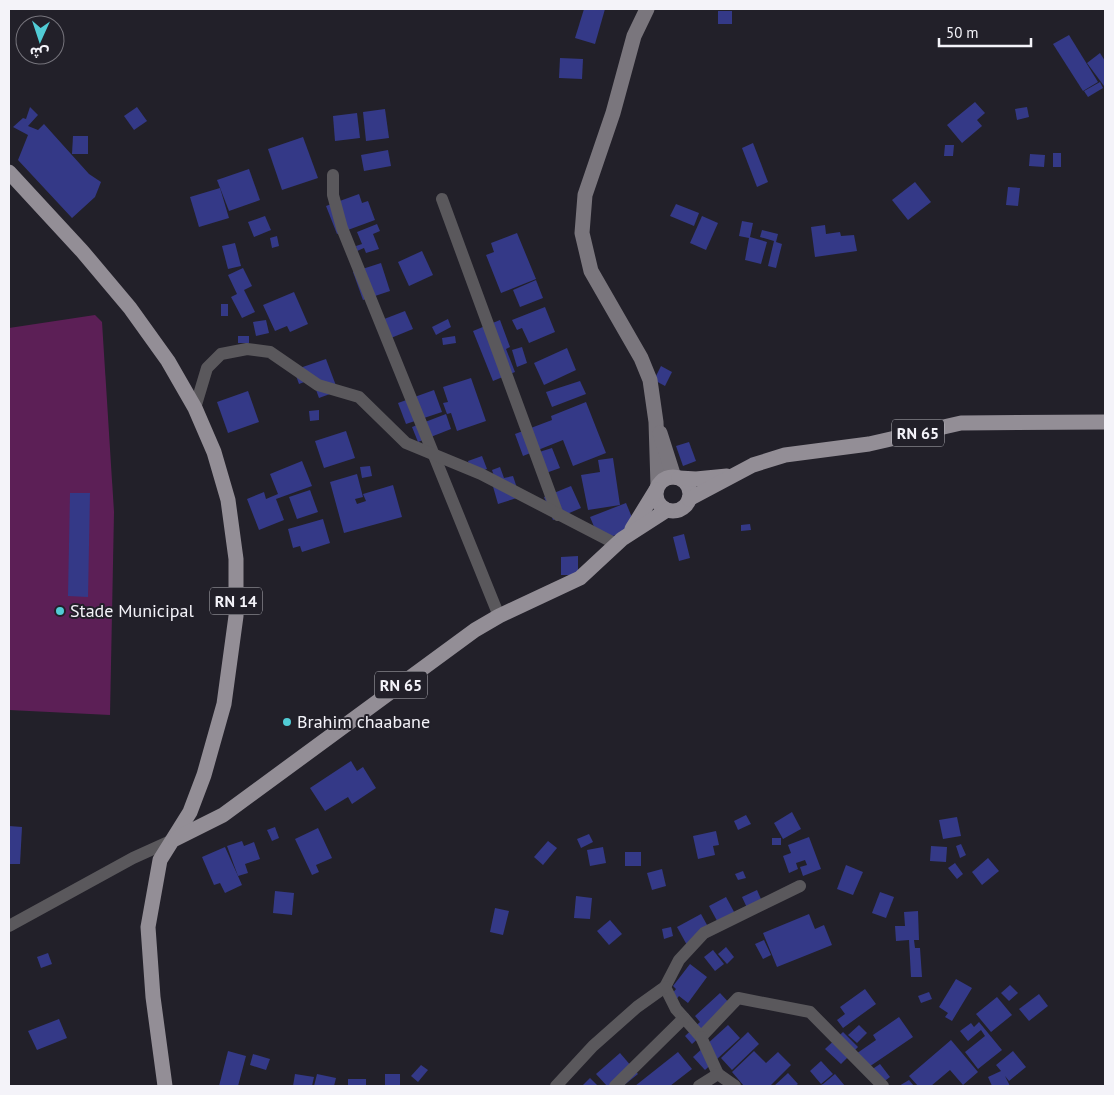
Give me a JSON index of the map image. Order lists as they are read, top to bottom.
{
  "streets": {
    "main road": ["RN 65", "RN 14"]
  },
  "crossings": [
    ["RN 65", "RN 14"]
  ],
  "places": ["Stade Municipal", "Brahim chaabane"],
  "scale_bar": "50 m",
  "north": "bottom"
}
